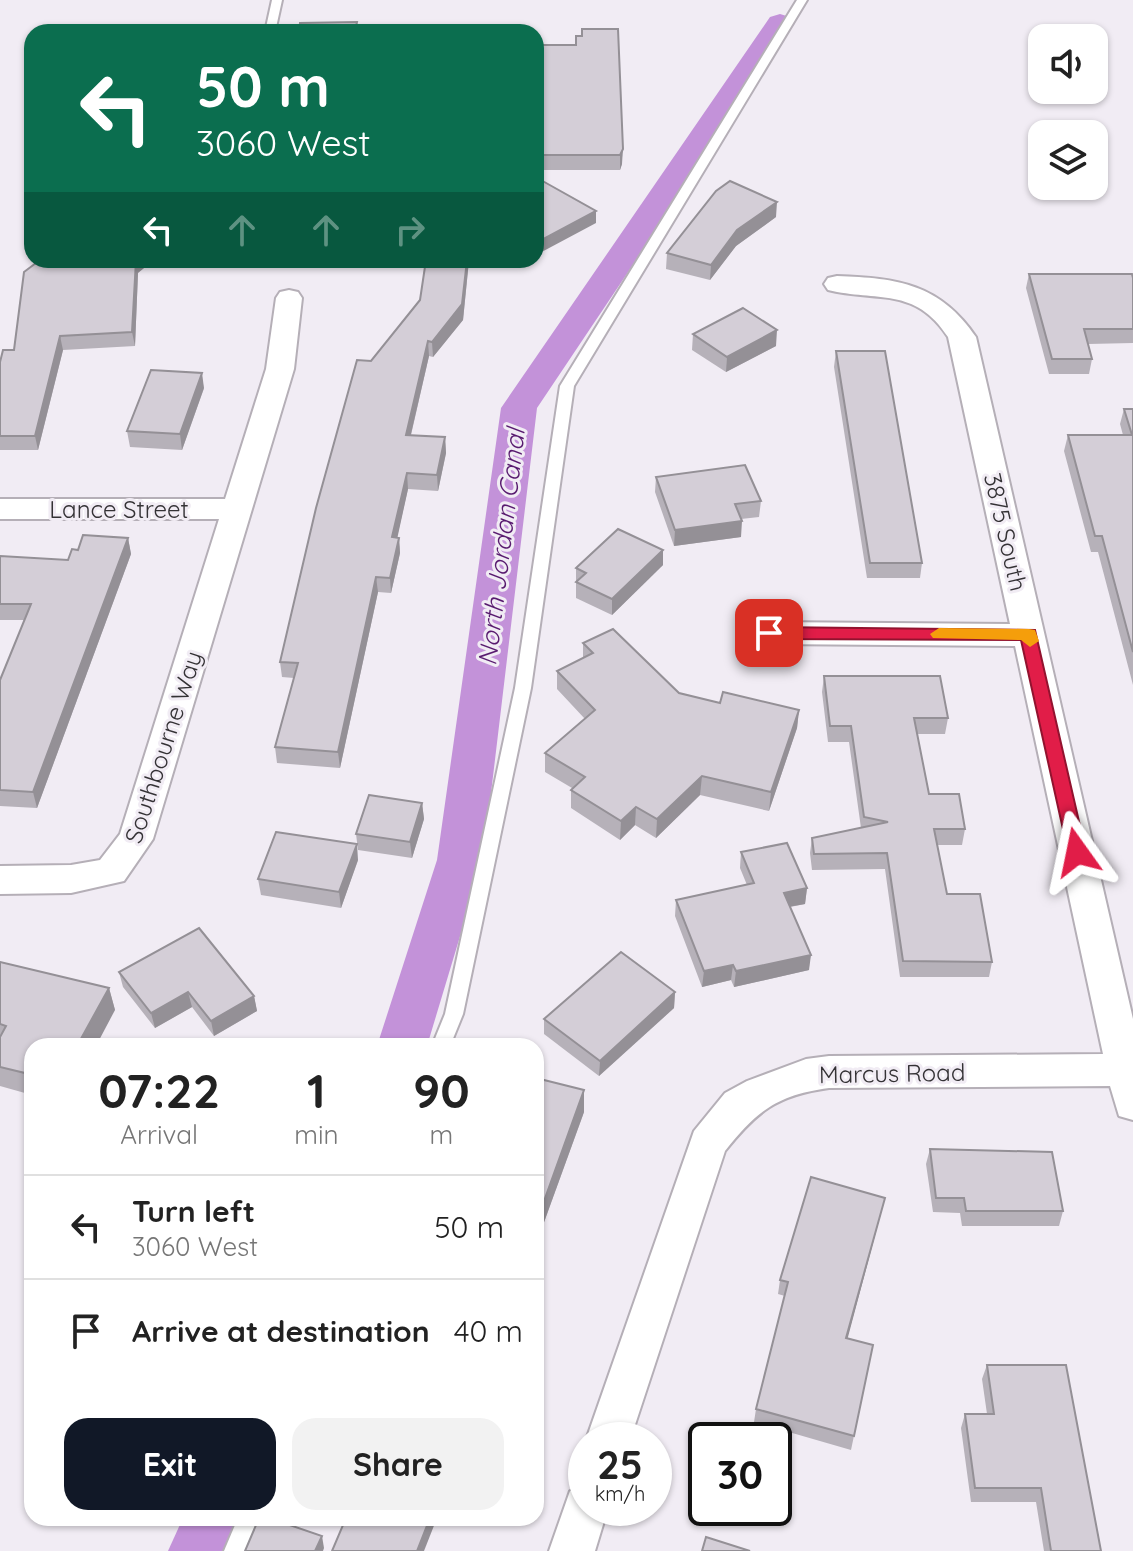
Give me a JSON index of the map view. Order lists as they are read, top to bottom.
{
  "streets": {
    "street": [
      "Lance Street",
      "3875 South",
      "Southbourne Way",
      "Marcus Road"
    ]
  },
  "crossings": [
    ["Lance Street", "Southbourne Way"],
    ["3875 South", "Marcus Road"]
  ],
  "water": ["North Jordan Canal"],
  "page": {
    "turn": ["50 m", "3060 West"],
    "eta": [
      "07:22",
      "Arrival",
      "1",
      "min",
      "90",
      "m"
    ],
    "list": [
      {
        "name": "Turn left",
        "note": "3060 West",
        "value": "50 m"
      },
      {
        "name": "Arrive at destination",
        "value": "40 m"
      }
    ],
    "buttons": ["Exit", "Share"],
    "speed": "25 km/h",
    "limit": "30"
  }
}
